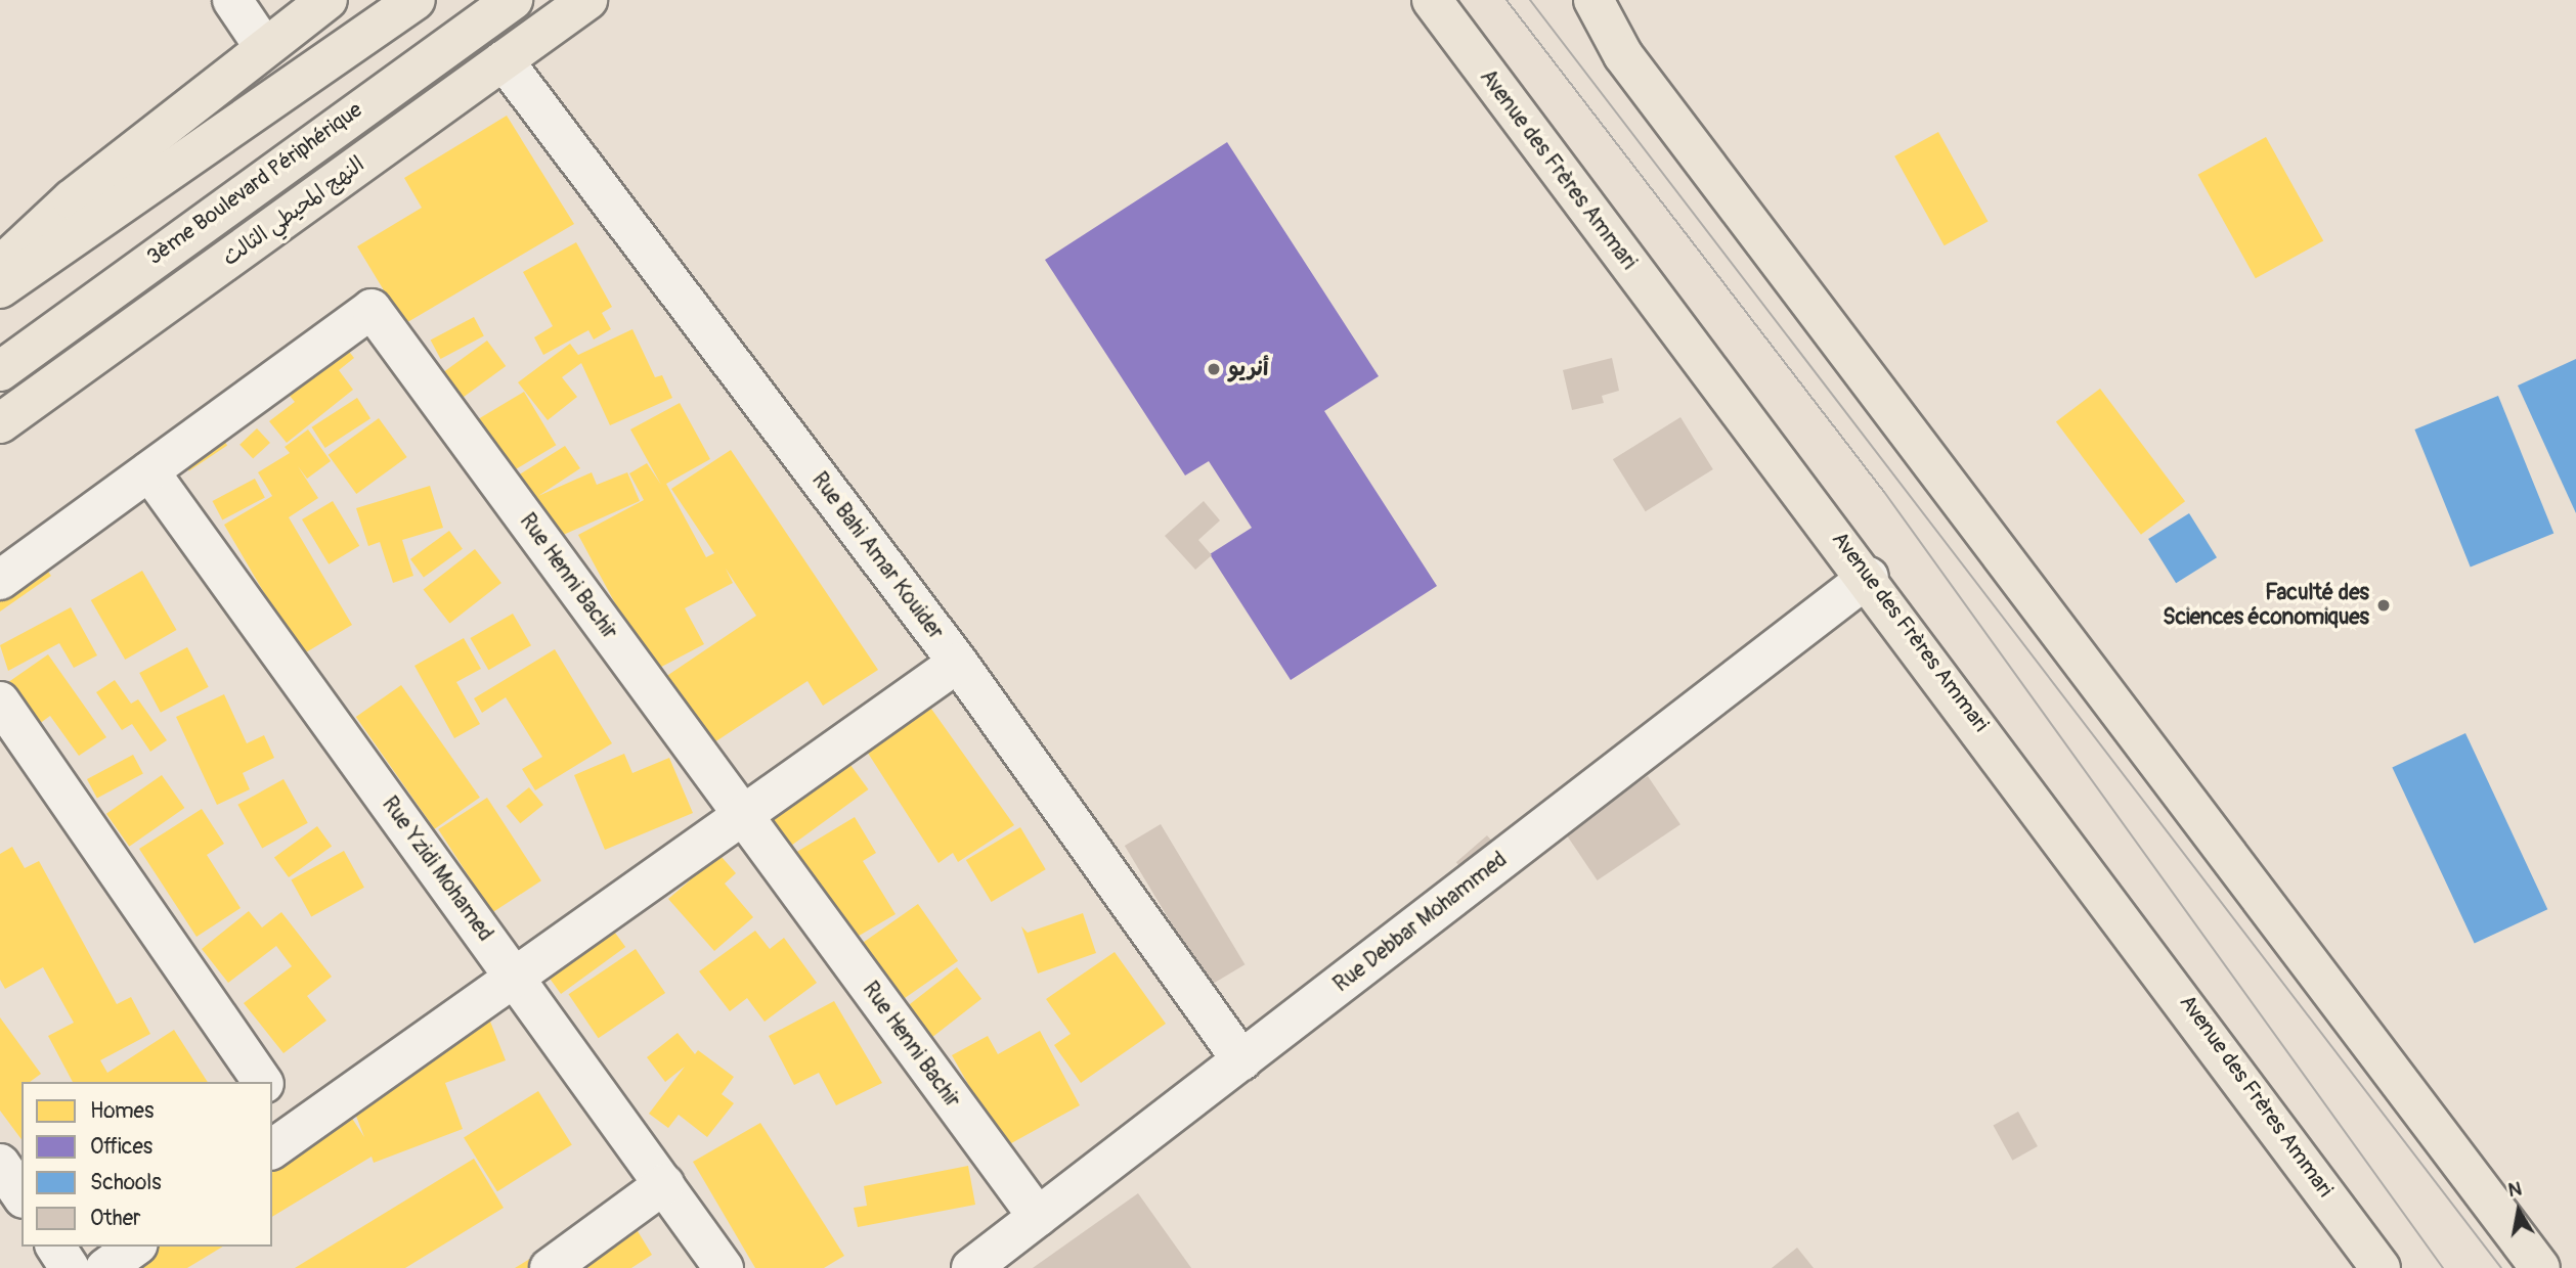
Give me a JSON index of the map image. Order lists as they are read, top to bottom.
{
  "streets": {
    "main road": ["Avenue des Frères Ammari", "3ème Boulevard Périphérique", "النهج المحيطي الثالث"],
    "street": [
      "Rue Bahi Amar Kouider",
      "Rue Henni Bachir",
      "Rue Yzidi Mohamed",
      "Rue Debbar Mohammed"
    ]
  },
  "crossings": [
    ["Avenue des Frères Ammari", "Rue Debbar Mohammed"],
    ["النهج المحيطي الثالث", "Rue Bahi Amar Kouider"],
    ["Rue Bahi Amar Kouider", "Rue Debbar Mohammed"],
    ["Rue Henni Bachir", "Rue Yzidi Mohamed"],
    ["Rue Henni Bachir", "Rue Debbar Mohammed"]
  ],
  "places": ["أنريو", "Faculté des Sciences économiques"],
  "legend": [
    "Homes",
    "Offices",
    "Schools",
    "Other"
  ],
  "north": "top"
}
